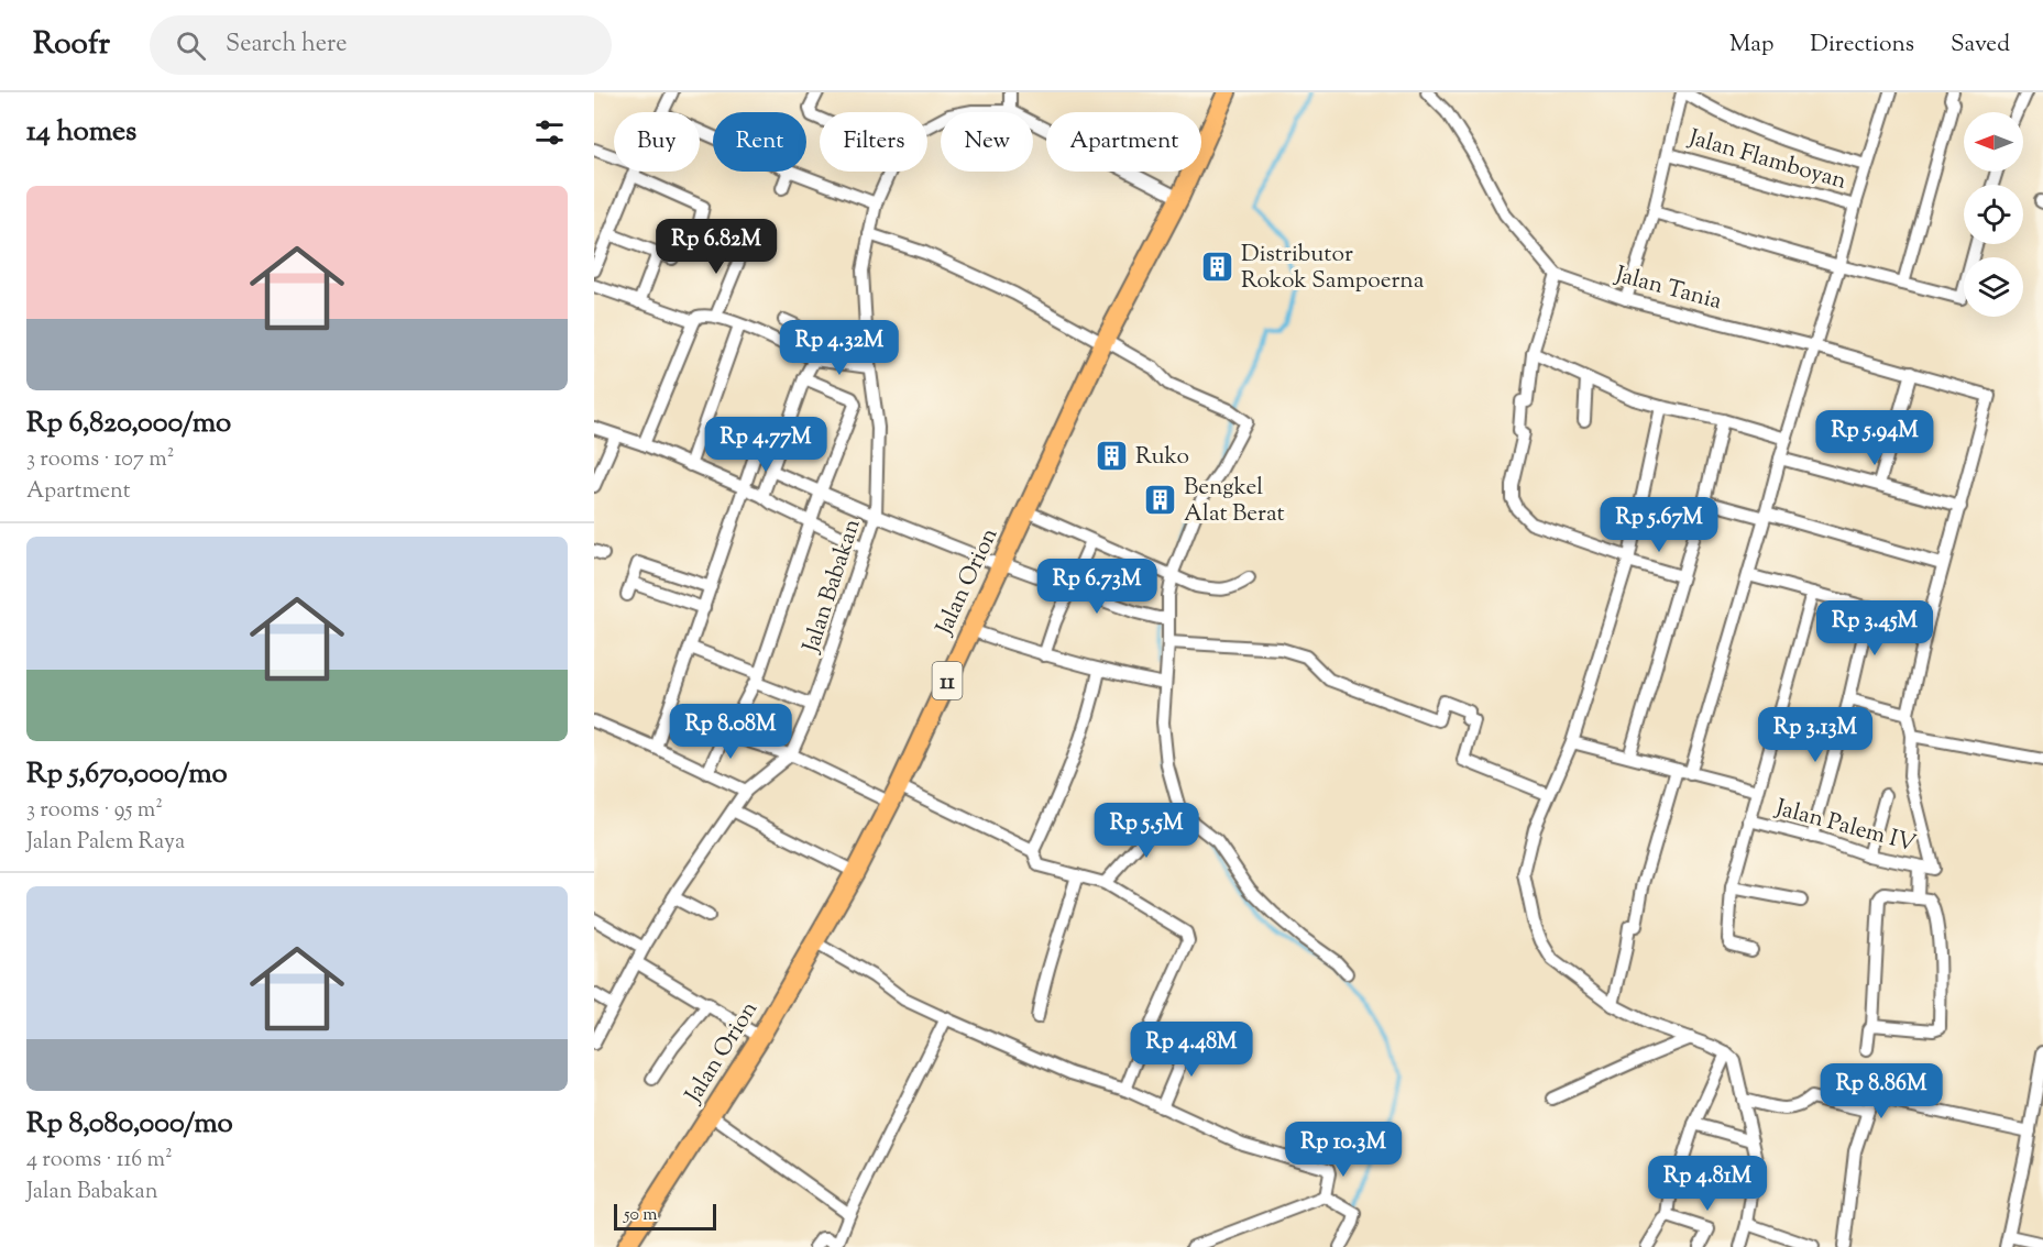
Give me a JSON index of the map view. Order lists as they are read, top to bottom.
{
  "streets": {
    "highway": ["Jalan Orion", "11"],
    "street": [
      "Jalan Flamboyan",
      "Jalan Tania",
      "Jalan Babakan",
      "Jalan Palem IV"
    ]
  },
  "crossings": [
    ["Jalan Orion", "Jalan Babakan"]
  ],
  "places": {
    "building": ["Distributor Rokok Sampoerna", "Ruko", "Bengkel Alat Berat"]
  },
  "scale_bar": "50 m",
  "north": "left",
  "page": {
    "header": "Roofr",
    "search": "Search here",
    "nav": ["Map", "Directions", "Saved"],
    "heading": "14 homes",
    "chip": [
      "Buy",
      "Rent",
      "Filters",
      "New",
      "Apartment"
    ],
    "list": [
      {
        "name": "Rp 6,820,000/mo",
        "note": "3 rooms · 107 m² · Apartment"
      },
      {
        "name": "Rp 5,670,000/mo",
        "note": "3 rooms · 95 m² · Jalan Palem Raya"
      },
      {
        "name": "Rp 8,080,000/mo",
        "note": "4 rooms · 116 m² · Jalan Babakan"
      }
    ],
    "price": [
      "Rp 6.82M",
      "Rp 4.32M",
      "Rp 5.94M",
      "Rp 4.77M",
      "Rp 5.67M",
      "Rp 6.73M",
      "Rp 3.45M",
      "Rp 8.08M",
      "Rp 3.13M",
      "Rp 5.5M",
      "Rp 4.48M",
      "Rp 8.86M",
      "Rp 10.3M",
      "Rp 4.81M"
    ],
    "scale": "50 m"
  }
}
